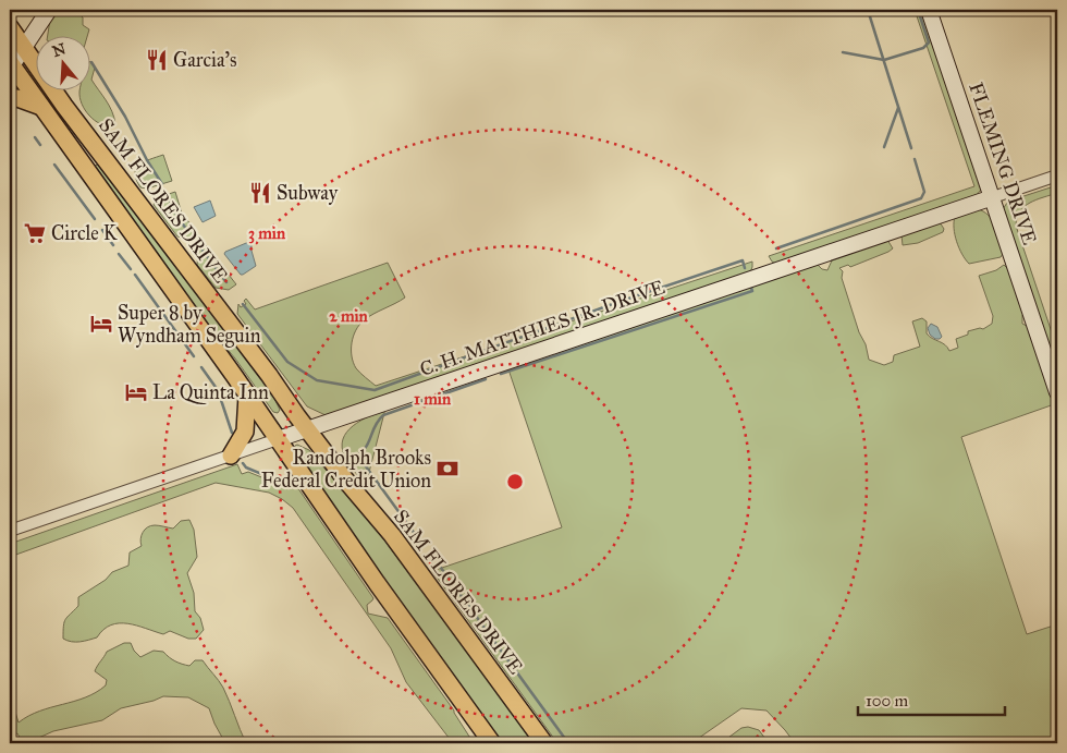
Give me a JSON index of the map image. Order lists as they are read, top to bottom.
{
  "streets": {
    "main road": ["SAM FLORES DRIVE"],
    "street": ["FLEMING DRIVE", "C. H. MATTHIES JR. DRIVE"]
  },
  "crossings": [
    ["FLEMING DRIVE", "C. H. MATTHIES JR. DRIVE"],
    ["SAM FLORES DRIVE", "C. H. MATTHIES JR. DRIVE"]
  ],
  "places": {
    "restaurant": ["Garcia’s", "Subway"],
    "supermarket": ["Circle K"],
    "hotel": ["Super 8 by Wyndham Seguin", "La Quinta Inn"],
    "bank": ["Randolph Brooks Federal Credit Union"]
  },
  "scale_bar": "100 m",
  "north": "top",
  "rings": ["3 min", "2 min", "1 min"]
}
